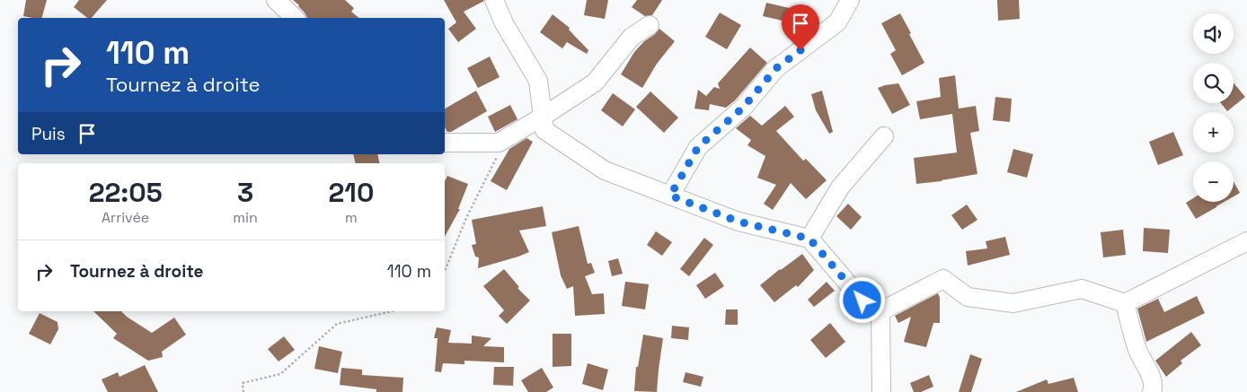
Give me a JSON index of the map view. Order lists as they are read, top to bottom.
{
  "page": {
    "map_buttons": ["+", "−"],
    "turn": ["110 m", "Tournez à droite"],
    "then": "Puis",
    "eta": [
      "22:05",
      "Arrivée",
      "3",
      "min",
      "210",
      "m"
    ],
    "list": [
      {
        "name": "Tournez à droite",
        "value": "110 m"
      }
    ]
  }
}
